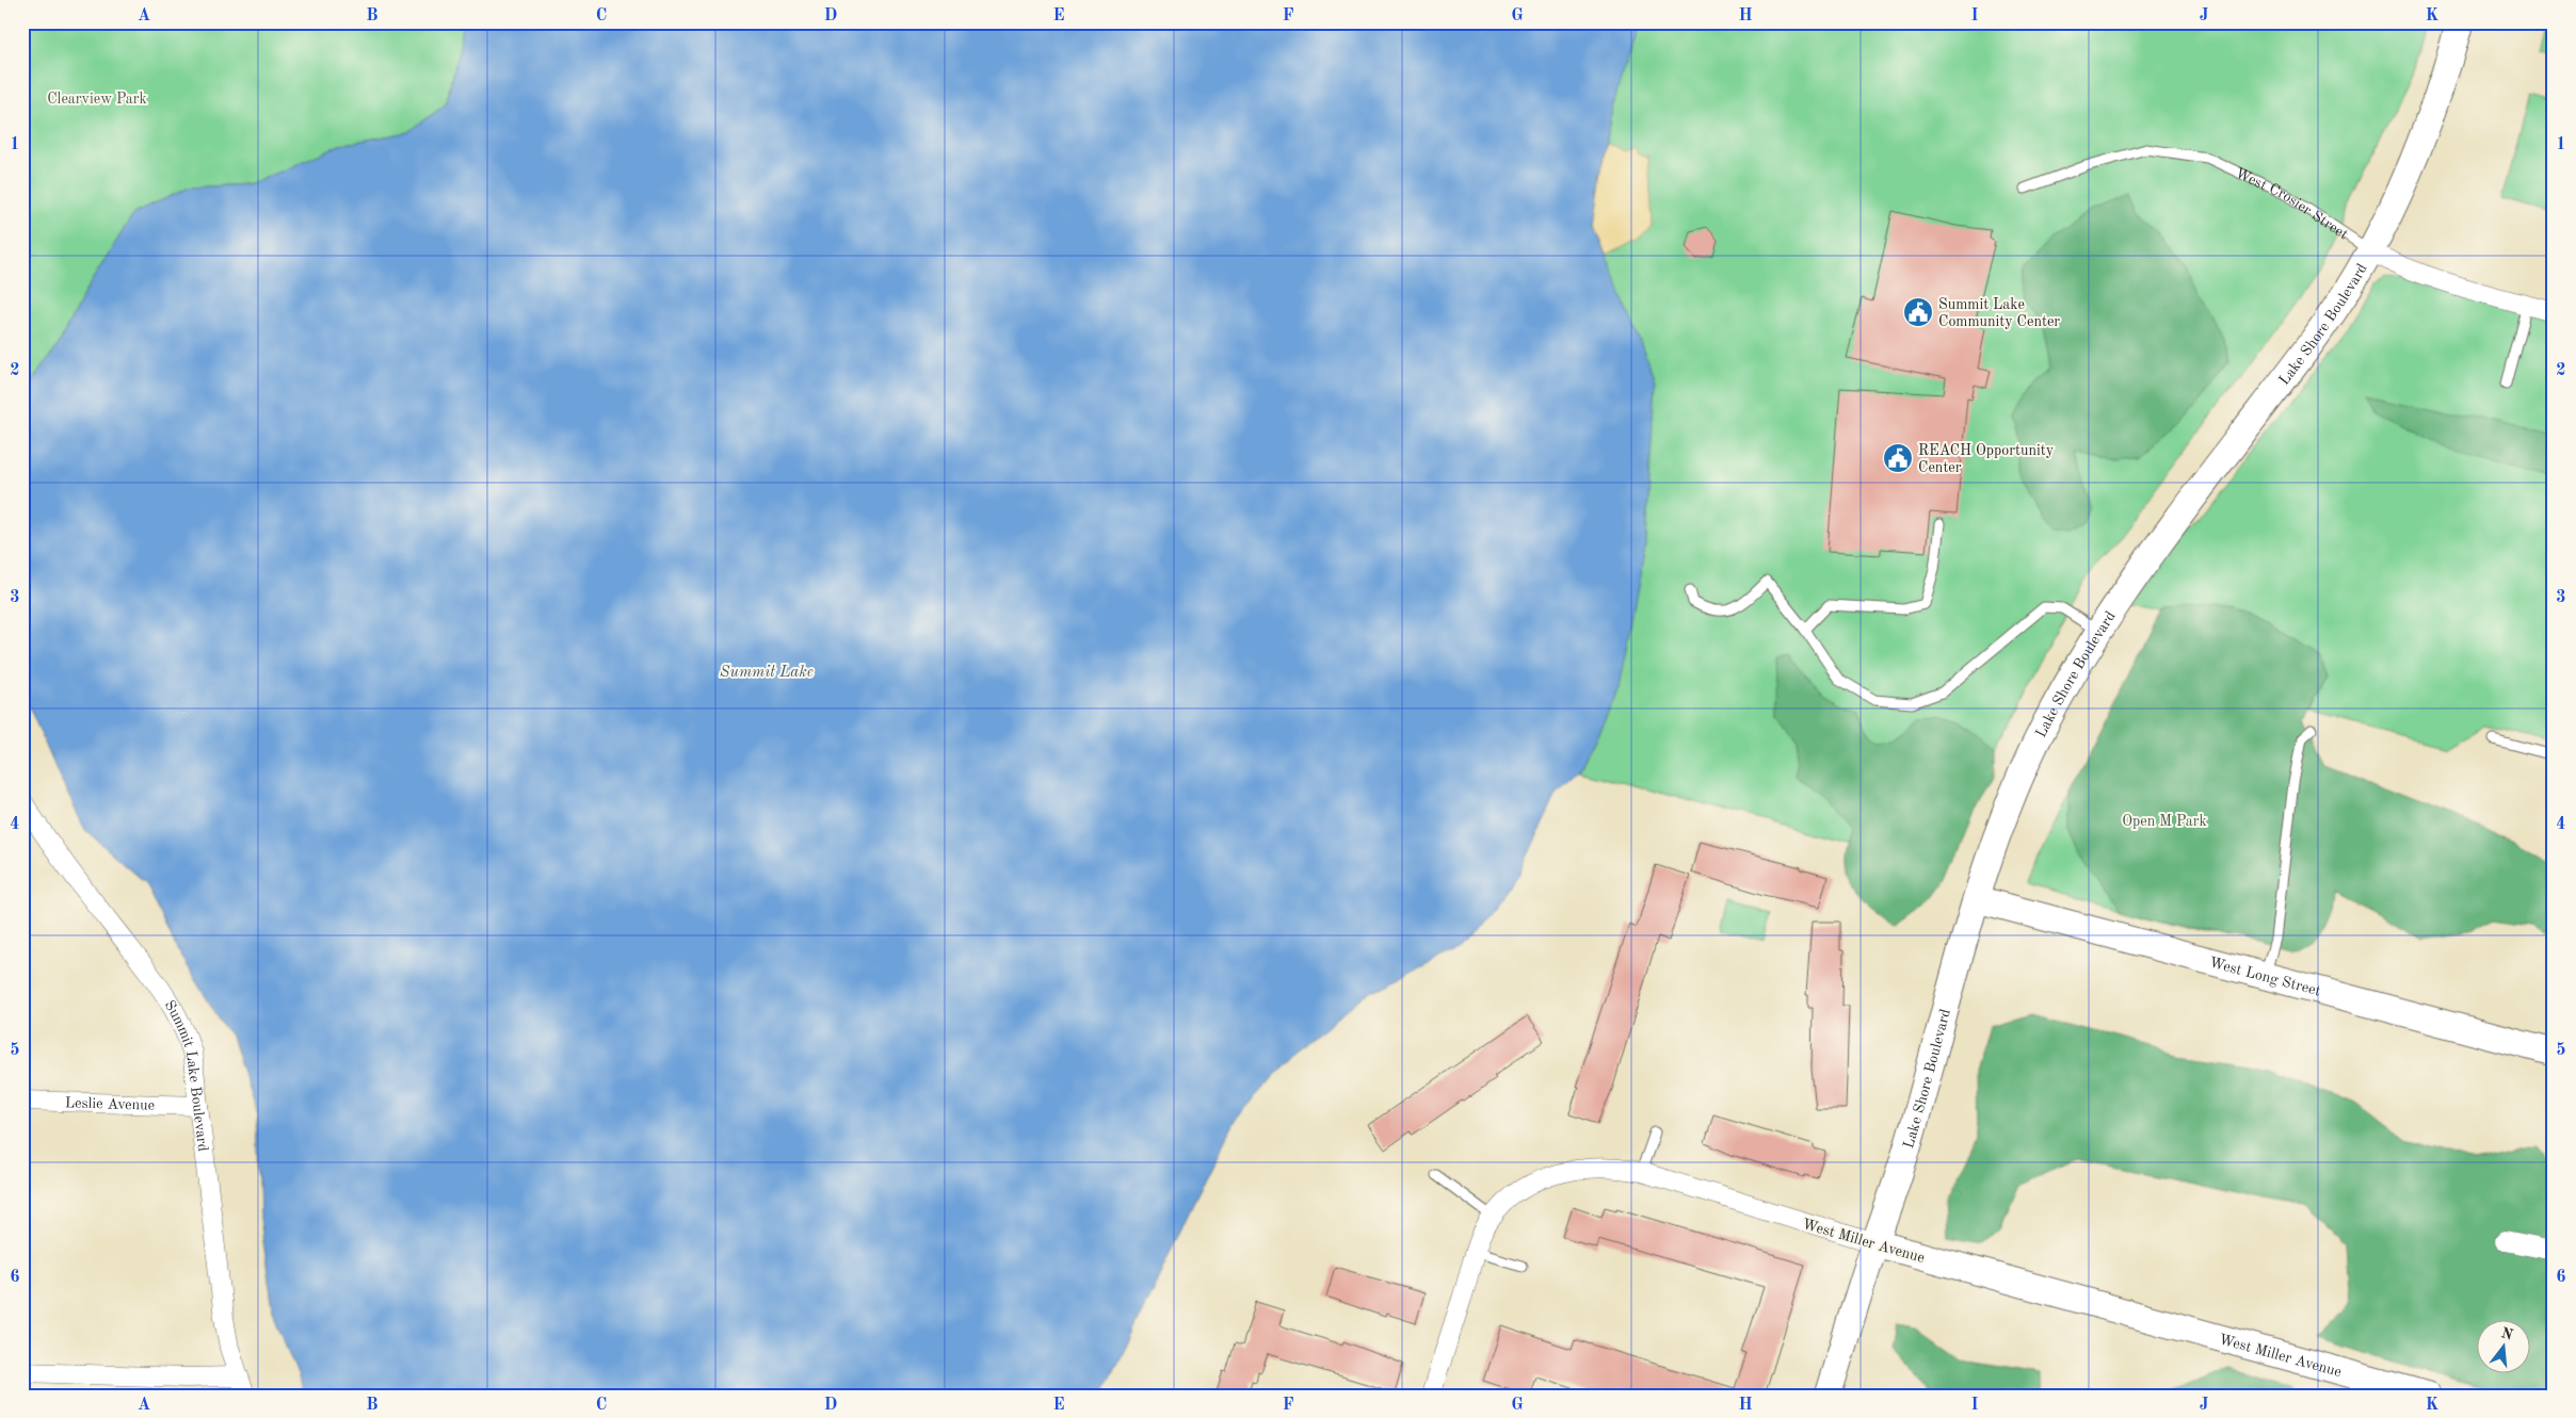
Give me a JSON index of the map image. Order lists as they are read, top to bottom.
{
  "streets": {
    "main road": ["Lake Shore Boulevard", "West Long Street", "West Miller Avenue"],
    "street": ["West Crosier Street", "Summit Lake Boulevard", "Leslie Avenue"]
  },
  "crossings": [
    ["West Crosier Street", "Lake Shore Boulevard"],
    ["Lake Shore Boulevard", "West Long Street"],
    ["Lake Shore Boulevard", "West Miller Avenue"],
    ["Summit Lake Boulevard", "Leslie Avenue"]
  ],
  "water": ["Summit Lake"],
  "parks": ["Clearview Park", "Open M Park"],
  "places": {
    "public building": ["Summit Lake Community Center", "REACH Opportunity Center"]
  },
  "north": "top",
  "grid": {
    "columns": [
      "A",
      "B",
      "C",
      "D",
      "E",
      "F",
      "G",
      "H",
      "I",
      "J",
      "K"
    ],
    "rows": [
      "1",
      "2",
      "3",
      "4",
      "5",
      "6"
    ]
  }
}
